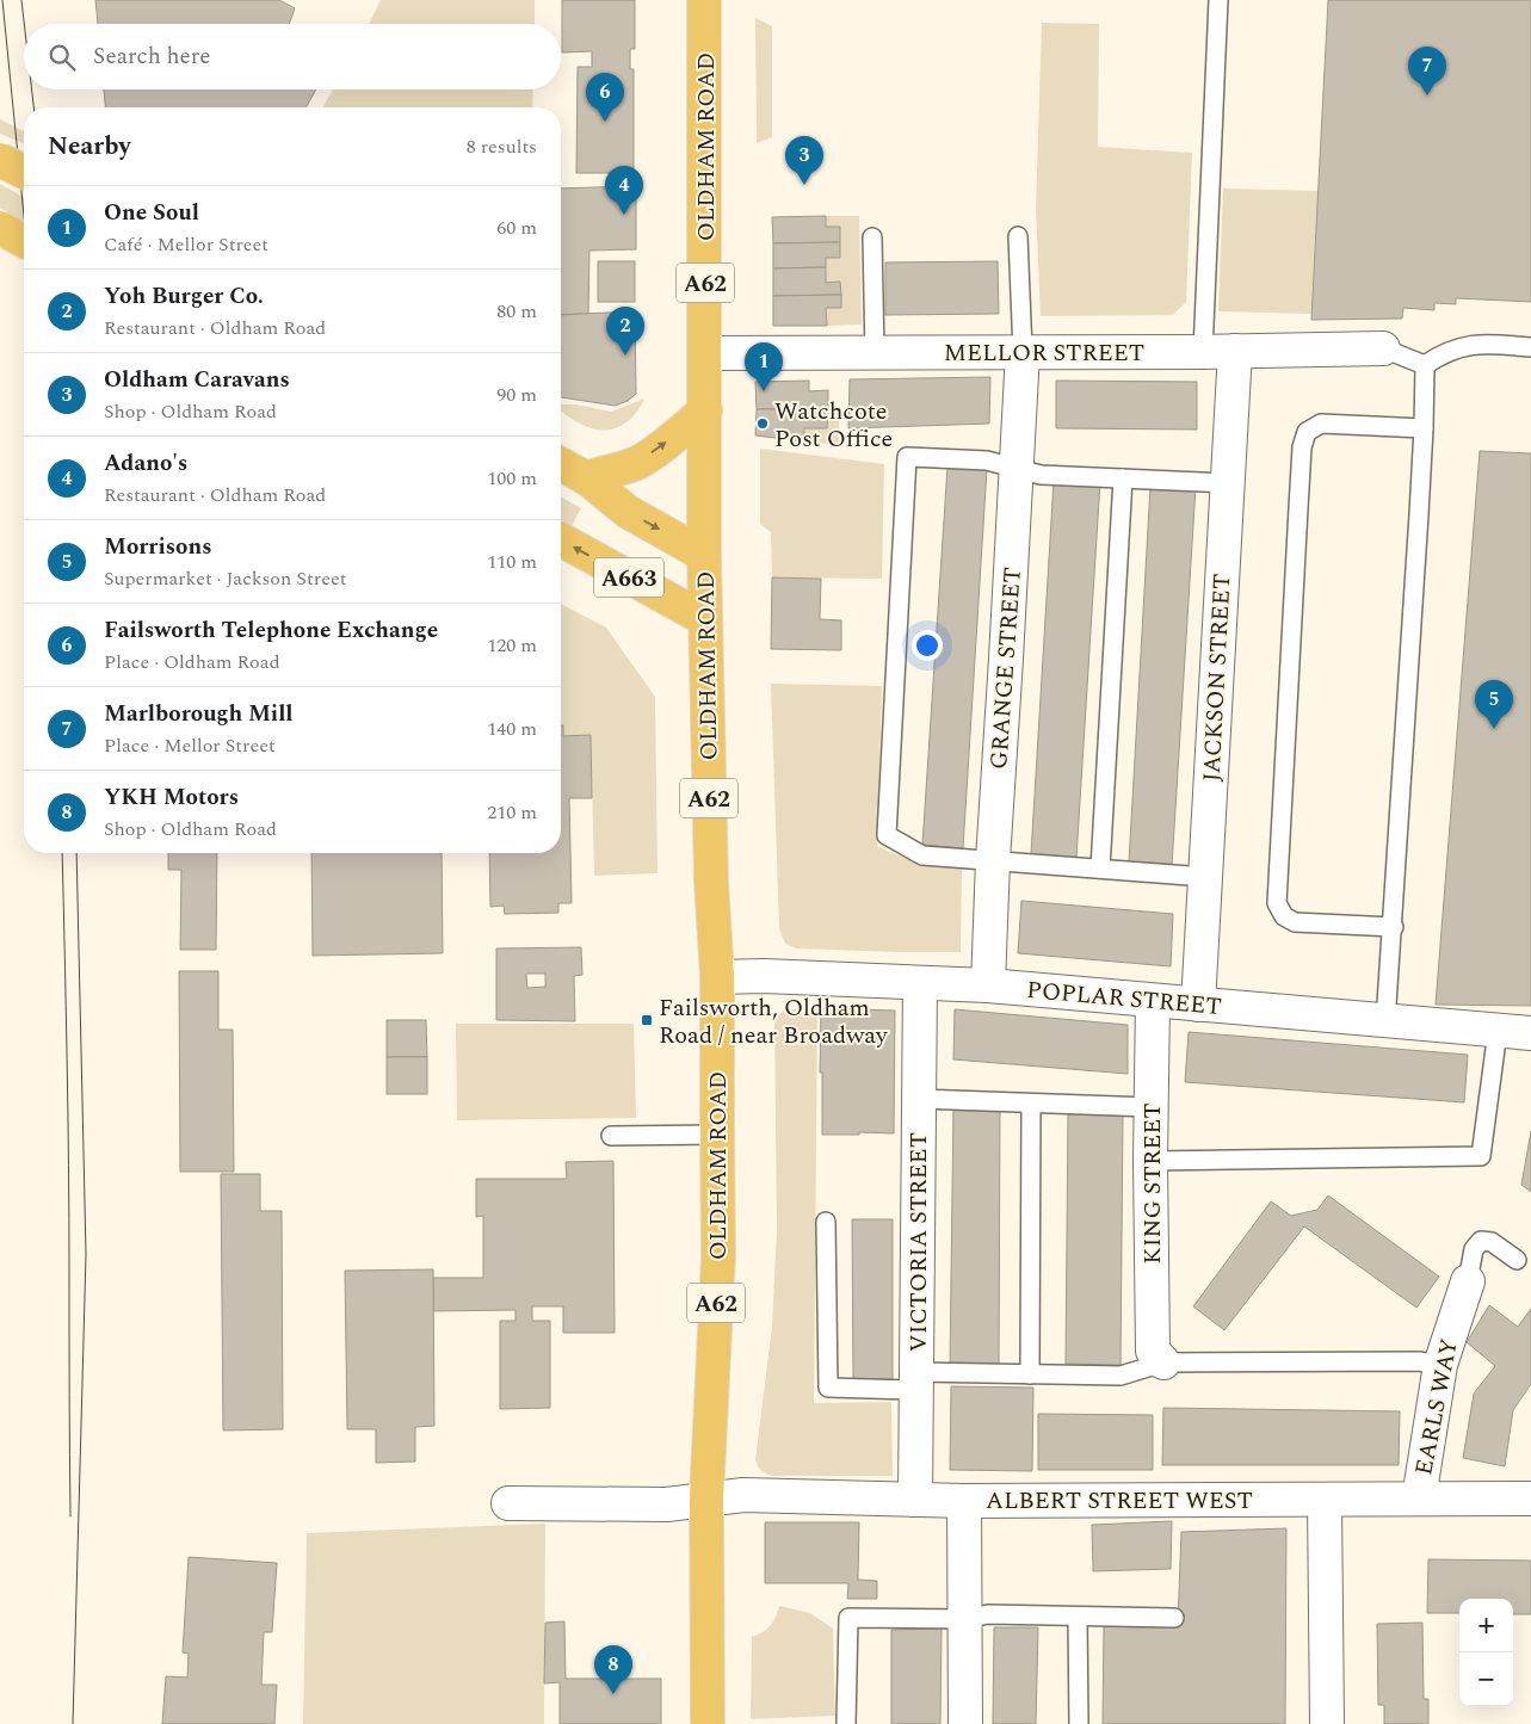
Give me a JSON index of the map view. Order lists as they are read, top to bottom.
{
  "streets": {
    "highway": ["OLDHAM ROAD", "A62", "A663"],
    "street": [
      "MELLOR STREET",
      "GRANGE STREET",
      "JACKSON STREET",
      "POPLAR STREET",
      "KING STREET",
      "VICTORIA STREET",
      "EARLS WAY",
      "ALBERT STREET WEST"
    ]
  },
  "crossings": [
    ["OLDHAM ROAD", "MELLOR STREET"],
    ["OLDHAM ROAD", "A663"],
    ["OLDHAM ROAD", "POPLAR STREET"],
    ["OLDHAM ROAD", "ALBERT STREET WEST"],
    ["MELLOR STREET", "GRANGE STREET"],
    ["MELLOR STREET", "JACKSON STREET"],
    ["GRANGE STREET", "POPLAR STREET"],
    ["JACKSON STREET", "POPLAR STREET"],
    ["POPLAR STREET", "KING STREET"],
    ["POPLAR STREET", "VICTORIA STREET"],
    ["VICTORIA STREET", "ALBERT STREET WEST"],
    ["EARLS WAY", "ALBERT STREET WEST"]
  ],
  "places": {
    "other": ["Watchcote Post Office"],
    "transit": ["Failsworth, Oldham Road / near Broadway"]
  },
  "page": {
    "search": "Search here",
    "pins": [
      "7",
      "6",
      "3",
      "4",
      "2",
      "1",
      "5",
      "8"
    ],
    "heading": ["Nearby", "8 results"],
    "list": [
      {
        "mark": "1",
        "name": "One Soul",
        "note": "Café · Mellor Street",
        "value": "60 m"
      },
      {
        "mark": "2",
        "name": "Yoh Burger Co.",
        "note": "Restaurant · Oldham Road",
        "value": "80 m"
      },
      {
        "mark": "3",
        "name": "Oldham Caravans",
        "note": "Shop · Oldham Road",
        "value": "90 m"
      },
      {
        "mark": "4",
        "name": "Adano's",
        "note": "Restaurant · Oldham Road",
        "value": "100 m"
      },
      {
        "mark": "5",
        "name": "Morrisons",
        "note": "Supermarket · Jackson Street",
        "value": "110 m"
      },
      {
        "mark": "6",
        "name": "Failsworth Telephone Exchange",
        "note": "Place · Oldham Road",
        "value": "120 m"
      },
      {
        "mark": "7",
        "name": "Marlborough Mill",
        "note": "Place · Mellor Street",
        "value": "140 m"
      },
      {
        "mark": "8",
        "name": "YKH Motors",
        "note": "Shop · Oldham Road",
        "value": "210 m"
      }
    ],
    "map_buttons": ["+", "−"]
  }
}
